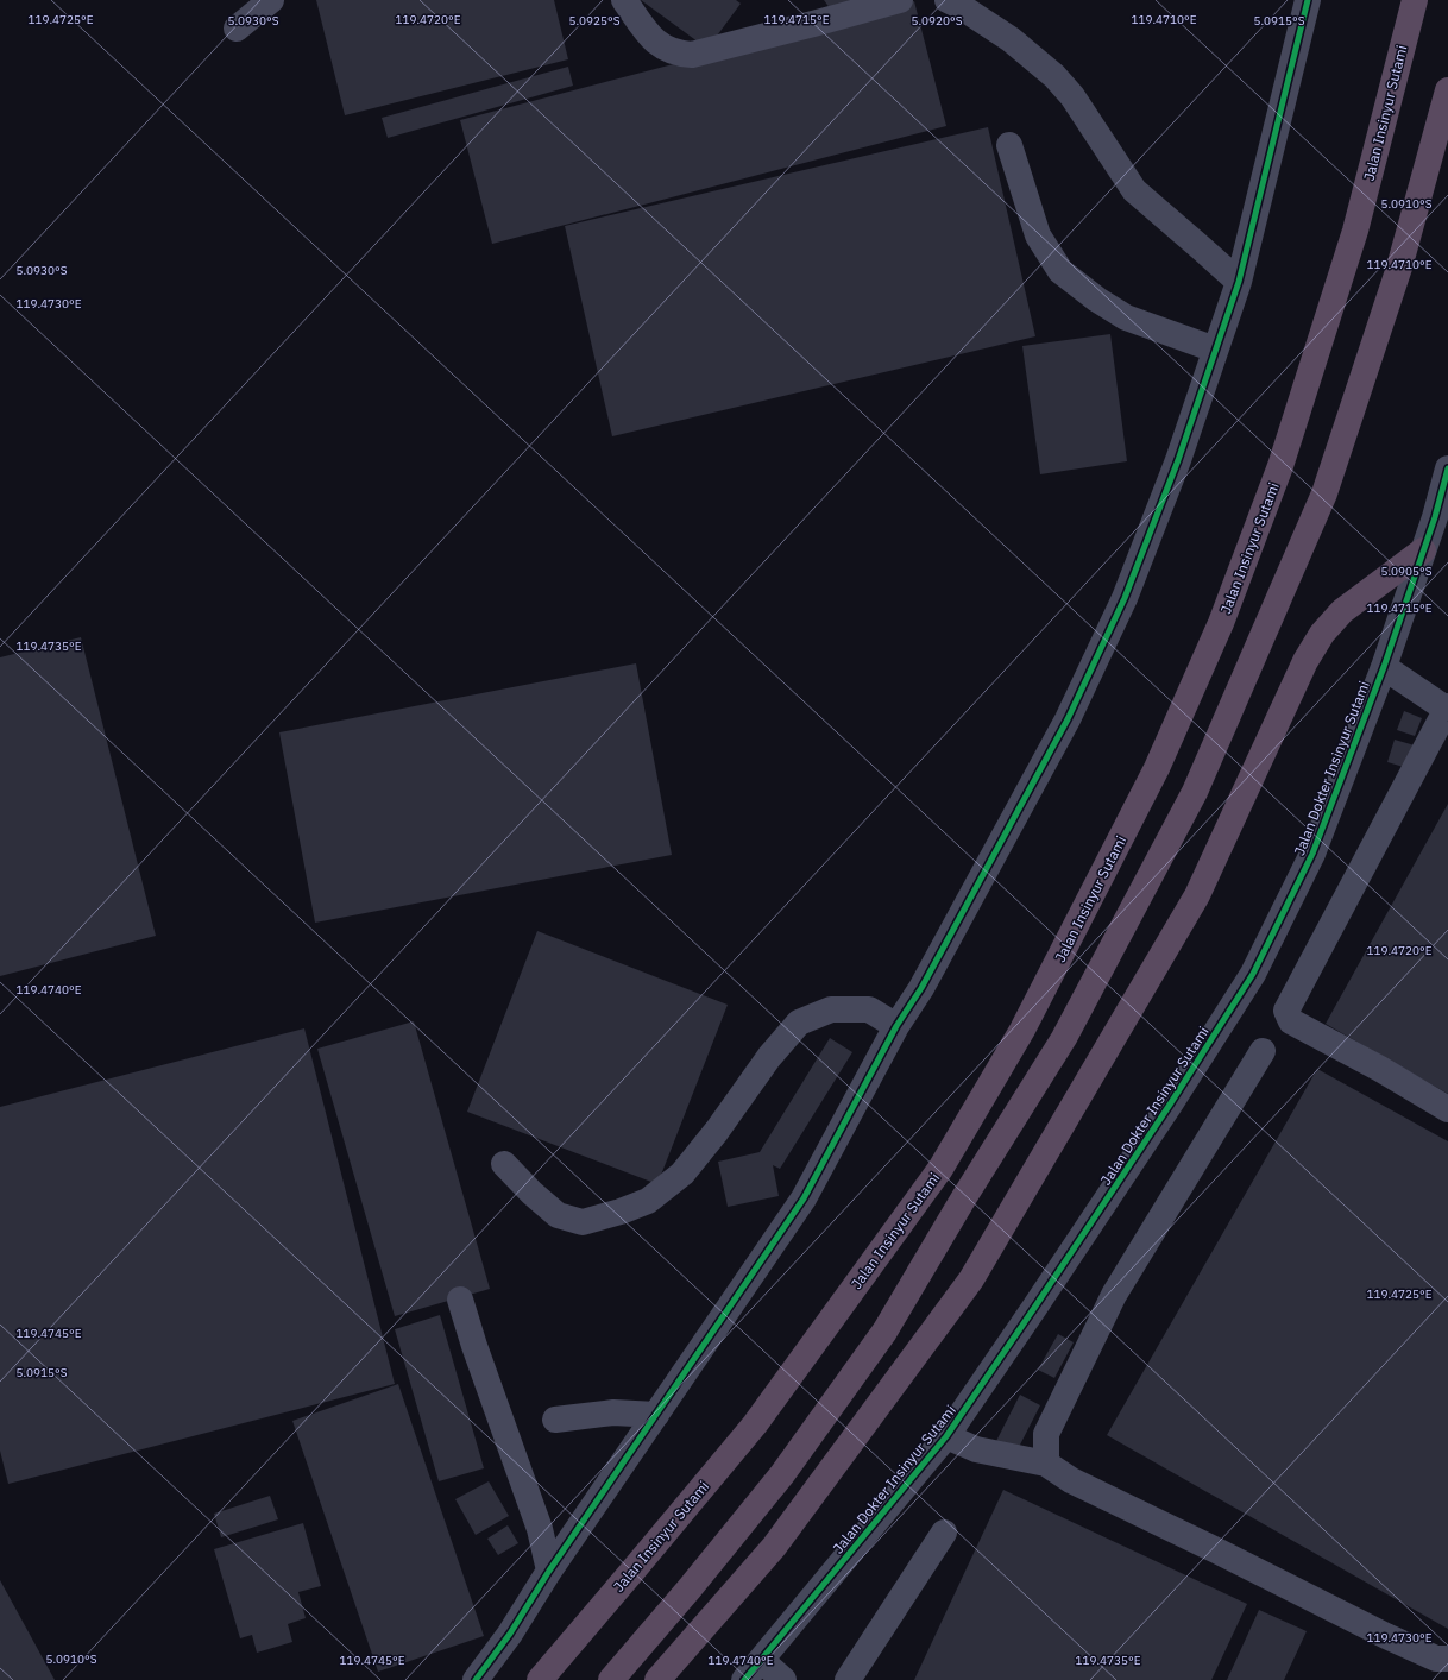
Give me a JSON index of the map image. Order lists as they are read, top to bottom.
{
  "streets": {
    "highway": ["Jalan Insinyur Sutami"],
    "street": ["Jalan Dokter Insinyur Sutami"]
  },
  "coordinates": [
    "119.4725°E",
    "119.4720°E",
    "119.4715°E",
    "119.4710°E",
    "5.0930°S",
    "5.0925°S",
    "5.0920°S",
    "5.0915°S",
    "5.0910°S",
    "119.4730°E",
    "5.0905°S",
    "119.4735°E",
    "119.4740°E",
    "119.4745°E"
  ]
}
